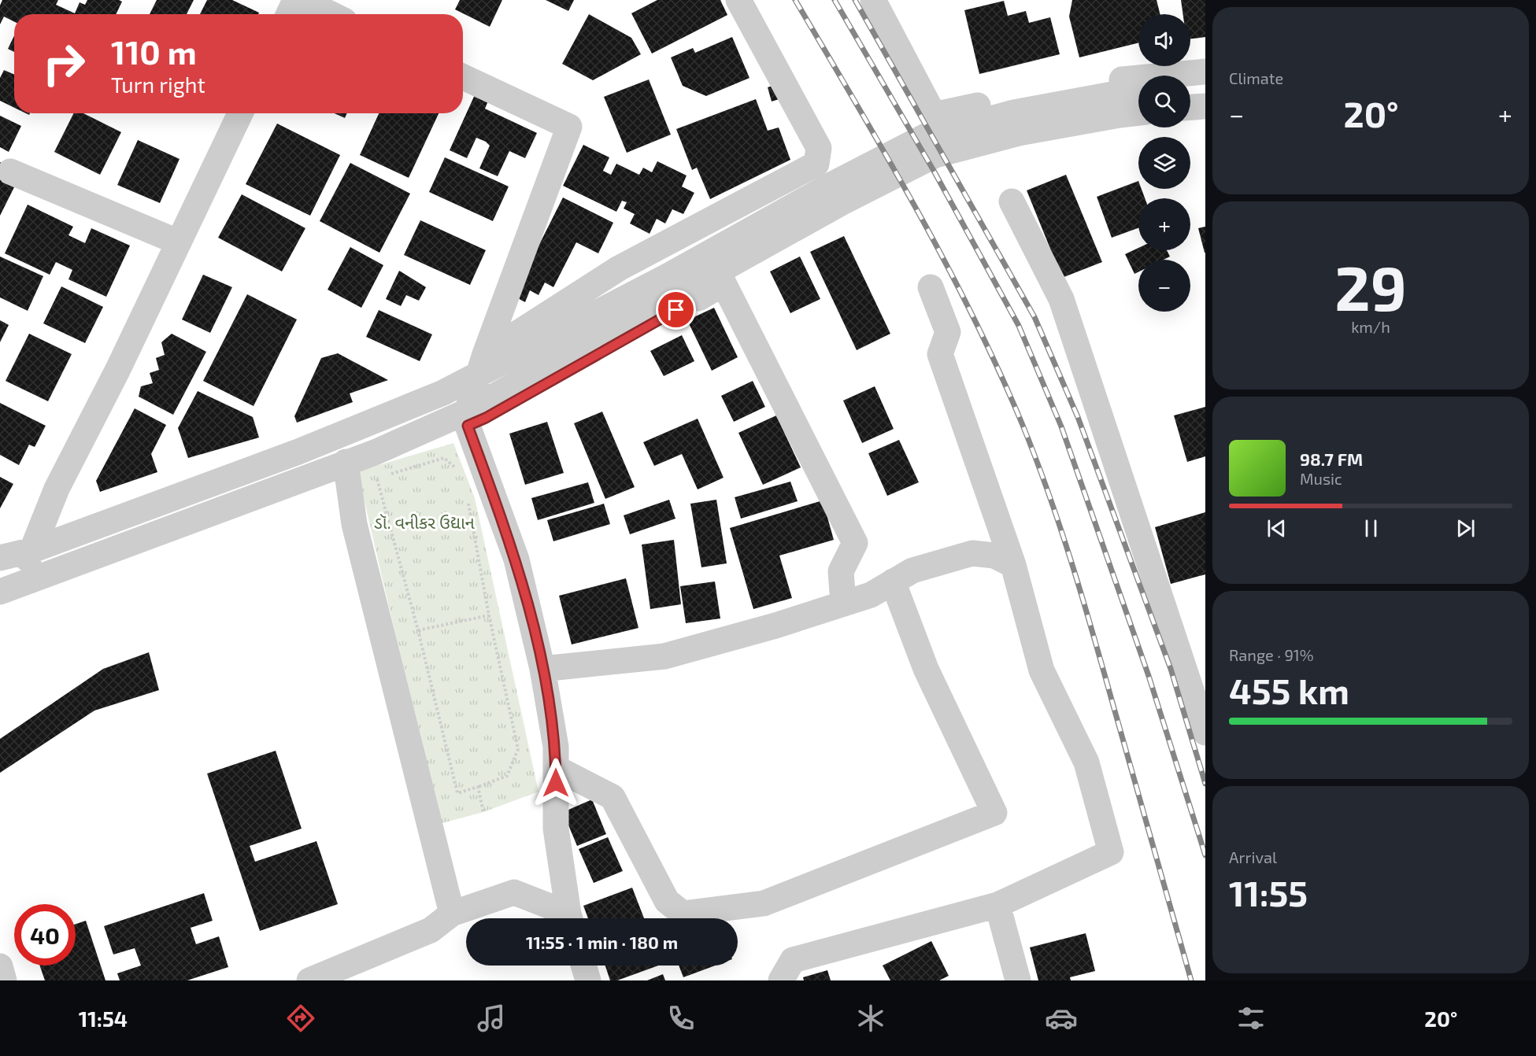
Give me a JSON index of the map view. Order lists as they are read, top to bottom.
{
  "parks": ["ડૉ. વનીકર ઉદ્યાન"],
  "page": {
    "tile": [
      "Climate",
      ["29", "km/h"],
      ["Range · 91%", "455 km"],
      ["Arrival", "11:55"]
    ],
    "map_buttons": ["+", "−"],
    "turn": ["110 m", "Turn right"],
    "heat": ["−", "20°", "+"],
    "song": ["98.7 FM", "Music"],
    "limit": "40",
    "trip": "11:55 · 1 min · 180 m",
    "tabs": ["11:54", "20°"]
  }
}
